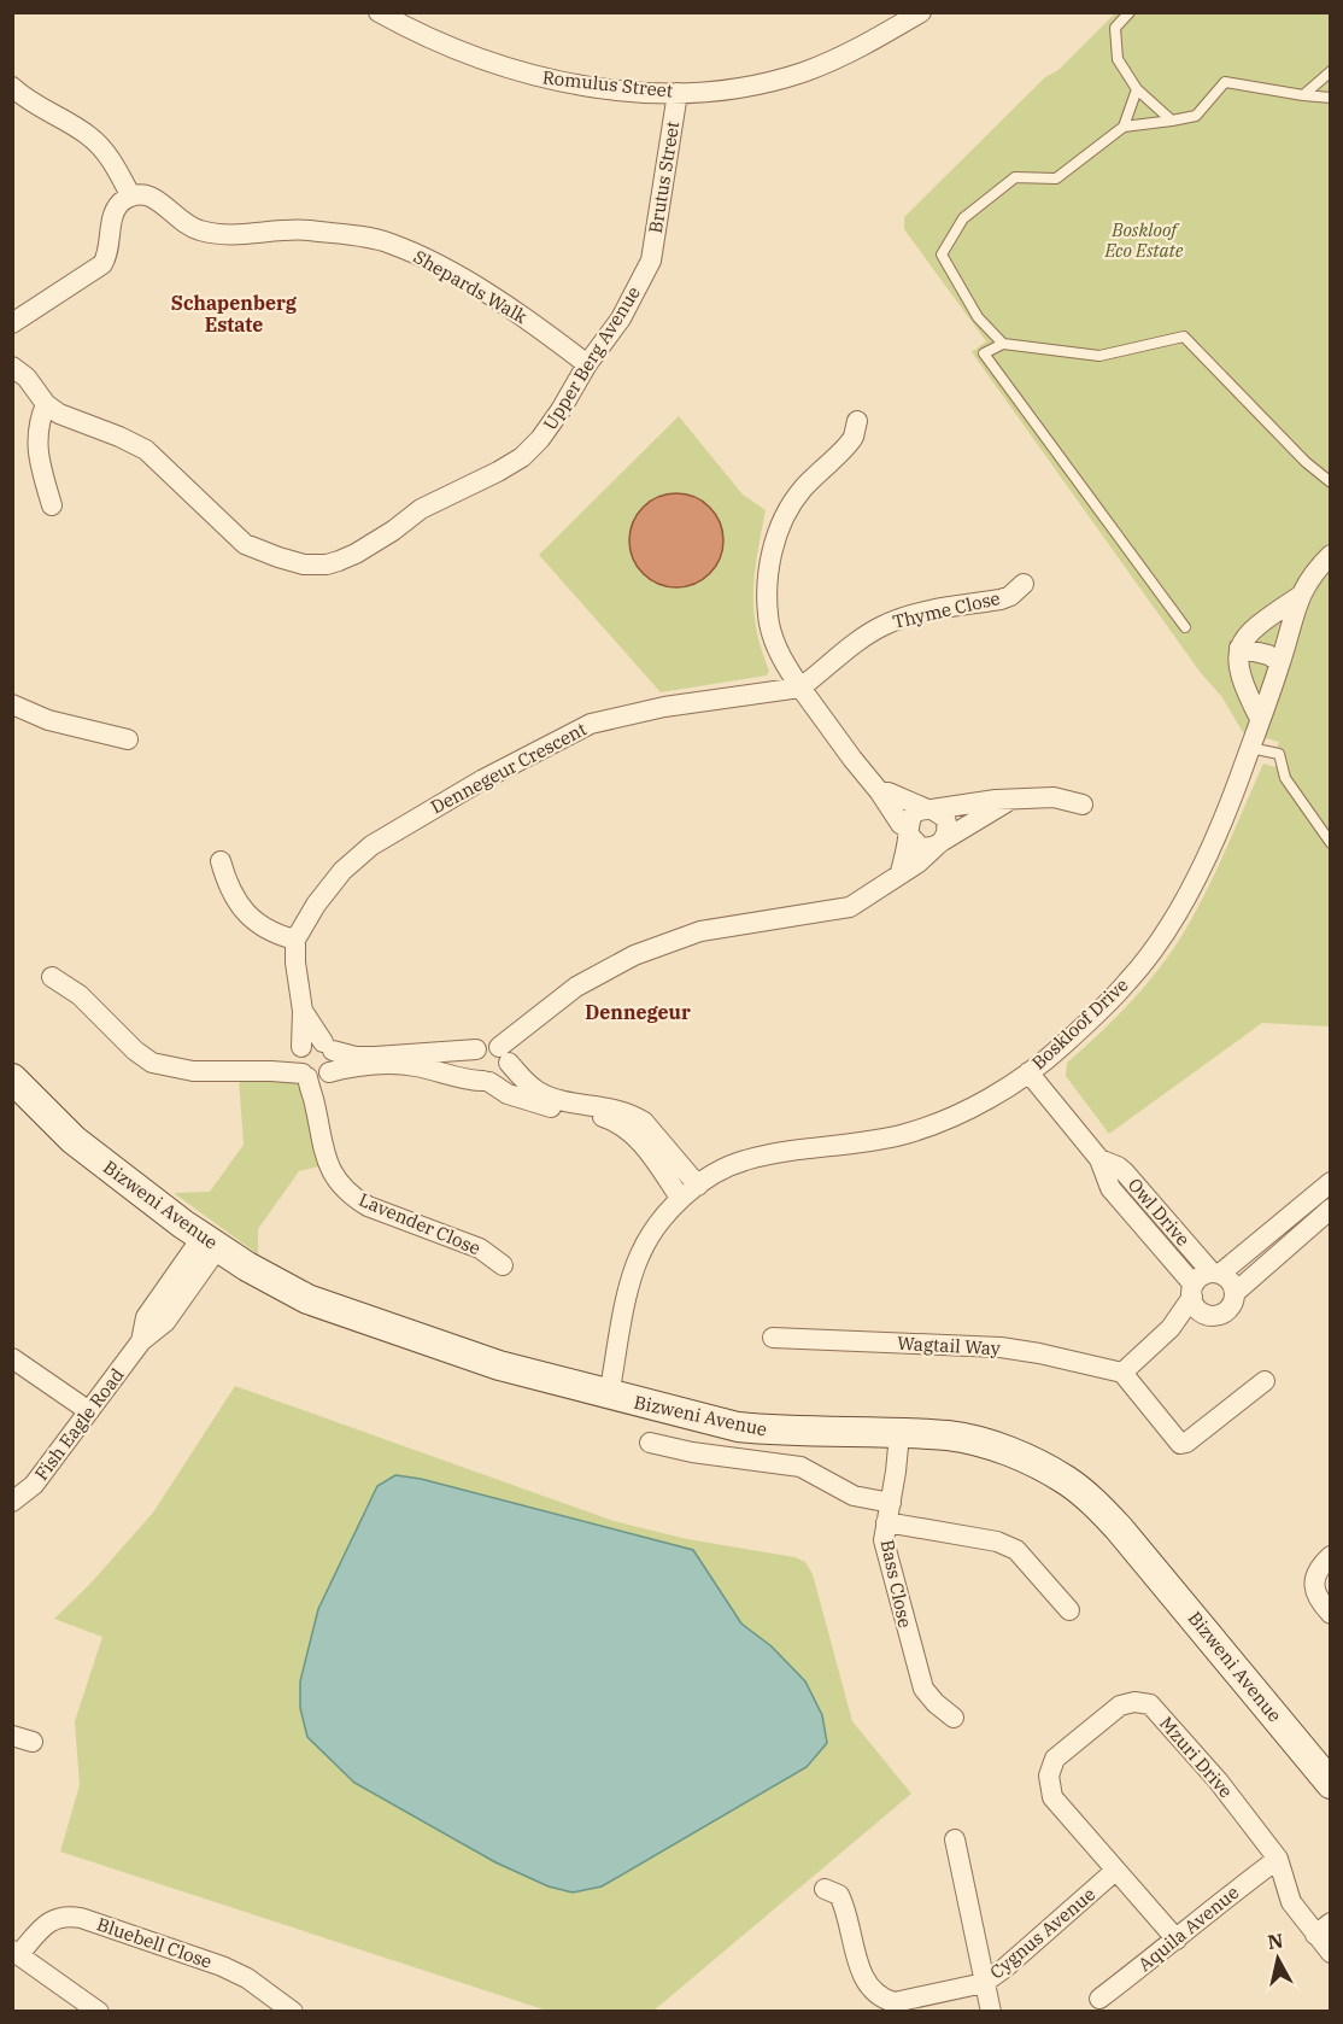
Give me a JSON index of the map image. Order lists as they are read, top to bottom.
{
  "streets": {
    "street": [
      "Romulus Street",
      "Brutus Street",
      "Shepards Walk",
      "Upper Berg Avenue",
      "Thyme Close",
      "Dennegeur Crescent",
      "Boskloof Drive",
      "Bizweni Avenue",
      "Owl Drive",
      "Lavender Close",
      "Wagtail Way",
      "Fish Eagle Road",
      "Bass Close",
      "Mzuri Drive",
      "Aquila Avenue",
      "Cygnus Avenue",
      "Bluebell Close"
    ]
  },
  "crossings": [
    ["Romulus Street", "Brutus Street"],
    ["Brutus Street", "Upper Berg Avenue"],
    ["Shepards Walk", "Upper Berg Avenue"],
    ["Thyme Close", "Dennegeur Crescent"],
    ["Boskloof Drive", "Bizweni Avenue"],
    ["Boskloof Drive", "Owl Drive"],
    ["Bizweni Avenue", "Fish Eagle Road"],
    ["Bizweni Avenue", "Bass Close"],
    ["Mzuri Drive", "Aquila Avenue"],
    ["Mzuri Drive", "Cygnus Avenue"]
  ],
  "districts": ["Schapenberg Estate", "Dennegeur"],
  "parks": ["Boskloof Eco Estate"],
  "north": "top"
}
